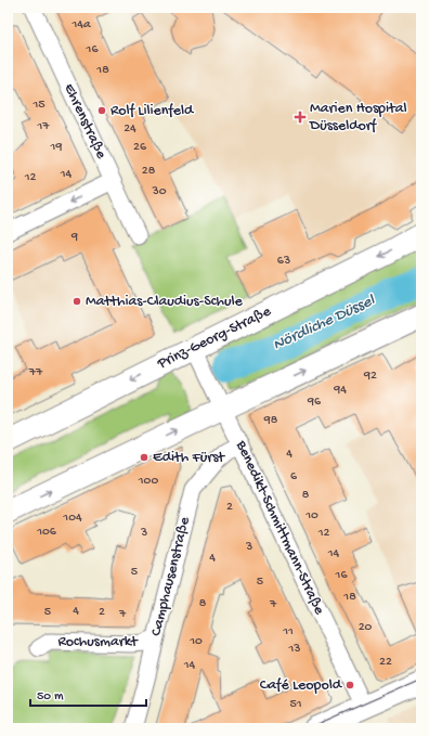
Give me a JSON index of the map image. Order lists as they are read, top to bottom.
{
  "streets": {
    "main road": ["Prinz-Georg-Straße"],
    "street": [
      "Ehrenstraße",
      "Benedikt-Schmittmann-Straße",
      "Camphausenstraße",
      "Rochusmarkt"
    ]
  },
  "crossings": [
    ["Prinz-Georg-Straße", "Benedikt-Schmittmann-Straße"],
    ["Benedikt-Schmittmann-Straße", "Camphausenstraße"],
    ["Camphausenstraße", "Rochusmarkt"]
  ],
  "water": ["Nördliche Düssel"],
  "places": {
    "other": [
      "Rolf Lilienfeld",
      "Matthias-Claudius-Schule",
      "Edith Fürst",
      "Café Leopold"
    ],
    "health": ["Marien Hospital Düsseldorf"]
  },
  "house_numbers": [
    "14a",
    "16",
    "18",
    "15",
    "17",
    "24",
    "19",
    "26",
    "28",
    "14",
    "12",
    "30",
    "9",
    "63",
    "77",
    "92",
    "94",
    "96",
    "98",
    "4",
    "6",
    "100",
    "8",
    "2",
    "10",
    "104",
    "106",
    "3",
    "12",
    "3",
    "14",
    "4",
    "5",
    "16",
    "5",
    "18",
    "8",
    "7",
    "4",
    "5",
    "2",
    "7",
    "20",
    "11",
    "10",
    "13",
    "22",
    "14",
    "51"
  ],
  "scale_bar": "50 m"
}
